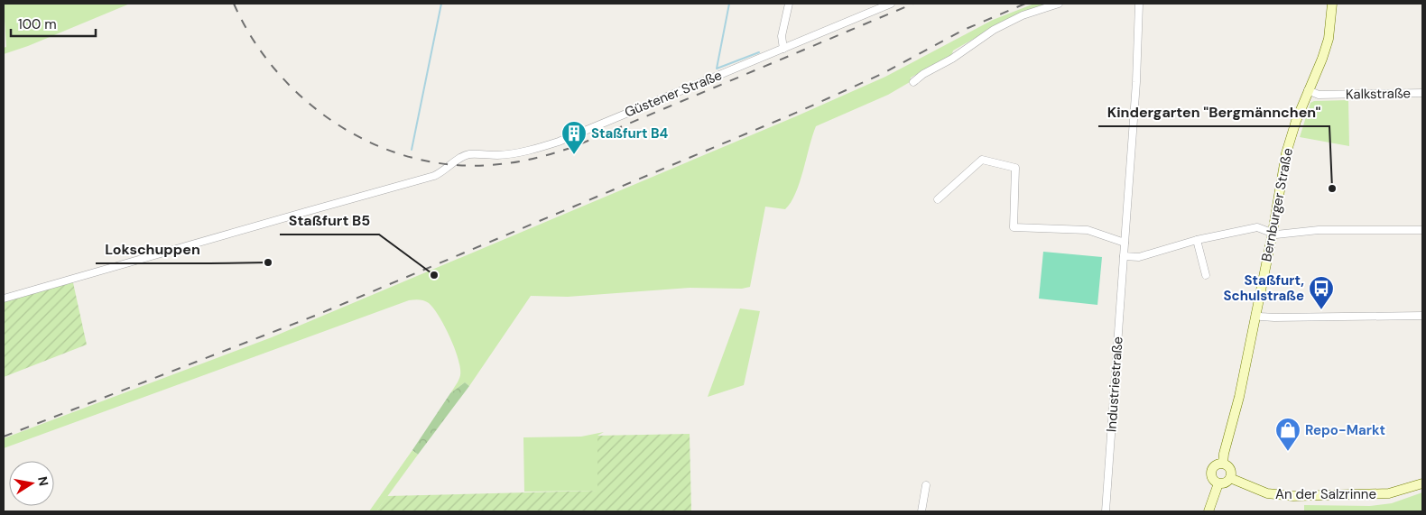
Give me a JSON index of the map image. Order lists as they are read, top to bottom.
{
  "streets": {
    "main road": ["Bernburger Straße", "An der Salzrinne"],
    "street": ["Güstener Straße", "Kalkstraße", "Industriestraße"]
  },
  "crossings": [
    ["Kalkstraße", "Bernburger Straße"],
    ["Bernburger Straße", "An der Salzrinne"]
  ],
  "places": {
    "building": ["Staßfurt B4"],
    "other": ["Kindergarten \"Bergmännchen\"", "Lokschuppen", "Staßfurt B5"],
    "bus stop": ["Staßfurt, Schulstraße"],
    "shop": ["Repo-Markt"]
  },
  "scale_bar": "100 m",
  "north": "right"
}
